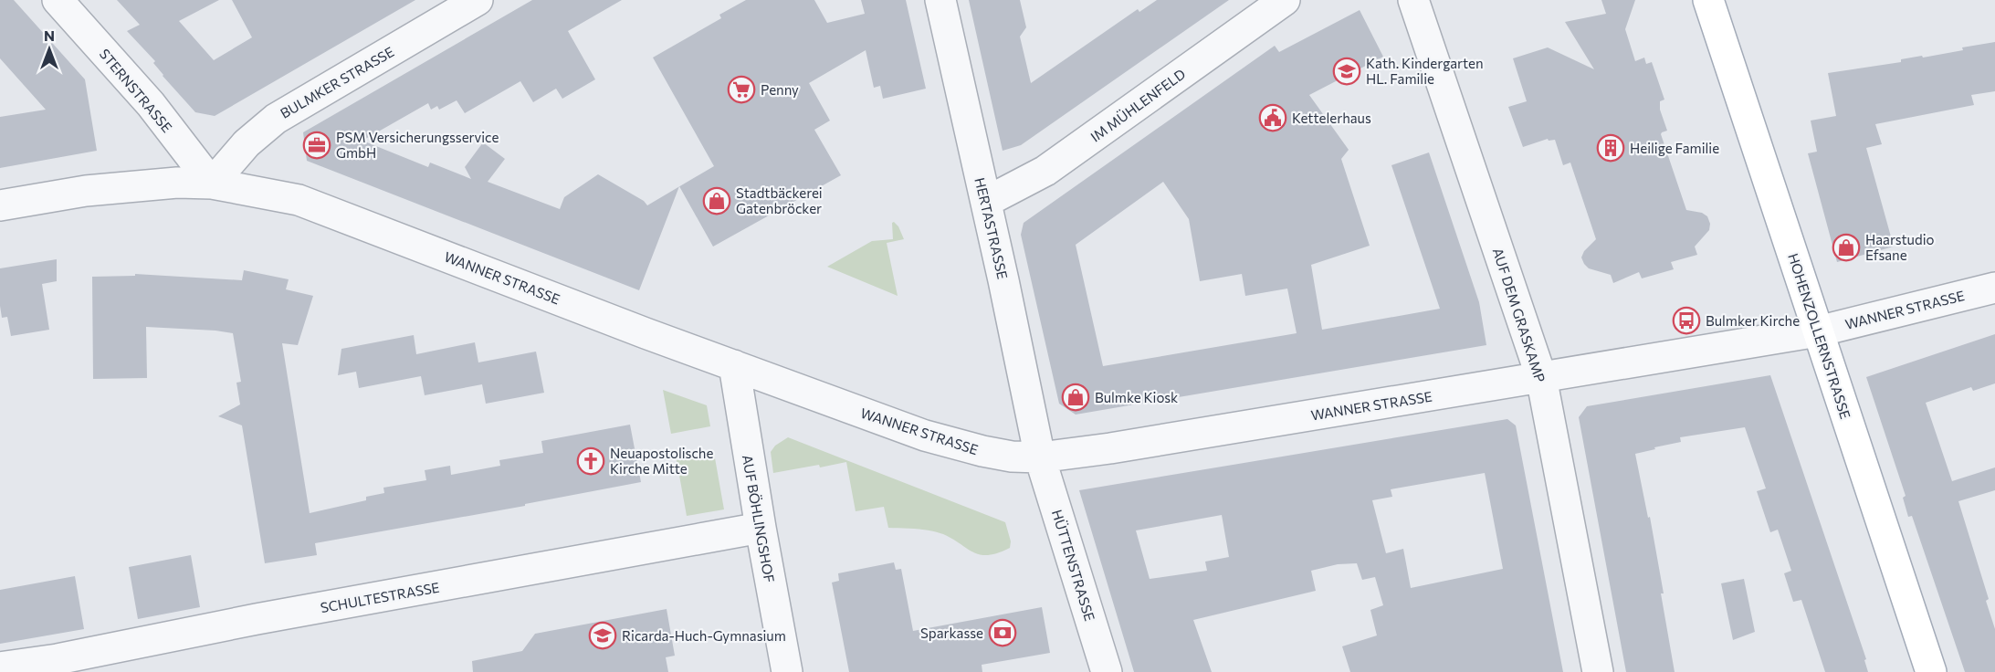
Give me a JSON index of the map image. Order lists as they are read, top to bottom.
{
  "streets": {
    "main road": ["HOHENZOLLERNSTRASSE"],
    "street": [
      "BULMKER STRASSE",
      "STERNSTRASSE",
      "IM MÜHLENFELD",
      "HERTASTRASSE",
      "WANNER STRASSE",
      "AUF DEM GRASKAMP",
      "AUF BÖHLINGSHOF",
      "HÜTTENSTRASSE",
      "SCHULTESTRASSE"
    ]
  },
  "crossings": [
    ["BULMKER STRASSE", "STERNSTRASSE"],
    ["BULMKER STRASSE", "WANNER STRASSE"],
    ["STERNSTRASSE", "WANNER STRASSE"],
    ["IM MÜHLENFELD", "HERTASTRASSE"],
    ["HERTASTRASSE", "WANNER STRASSE"],
    ["HERTASTRASSE", "HÜTTENSTRASSE"],
    ["WANNER STRASSE", "AUF DEM GRASKAMP"],
    ["WANNER STRASSE", "HOHENZOLLERNSTRASSE"],
    ["WANNER STRASSE", "AUF BÖHLINGSHOF"],
    ["WANNER STRASSE", "HÜTTENSTRASSE"],
    ["AUF BÖHLINGSHOF", "SCHULTESTRASSE"]
  ],
  "places": {
    "school or university": ["Kath. Kindergarten HL. Familie", "Ricarda-Huch-Gymnasium"],
    "supermarket": ["Penny"],
    "public building": ["Kettelerhaus"],
    "office": ["PSM Versicherungsservice GmbH"],
    "building": ["Heilige Familie"],
    "shop": ["Stadtbäckerei Gatenbröcker", "Haarstudio Efsane", "Bulmke Kiosk"],
    "bus stop": ["Bulmker Kirche"],
    "church": ["Neuapostolische Kirche Mitte"],
    "bank": ["Sparkasse"]
  },
  "north": "top"
}
